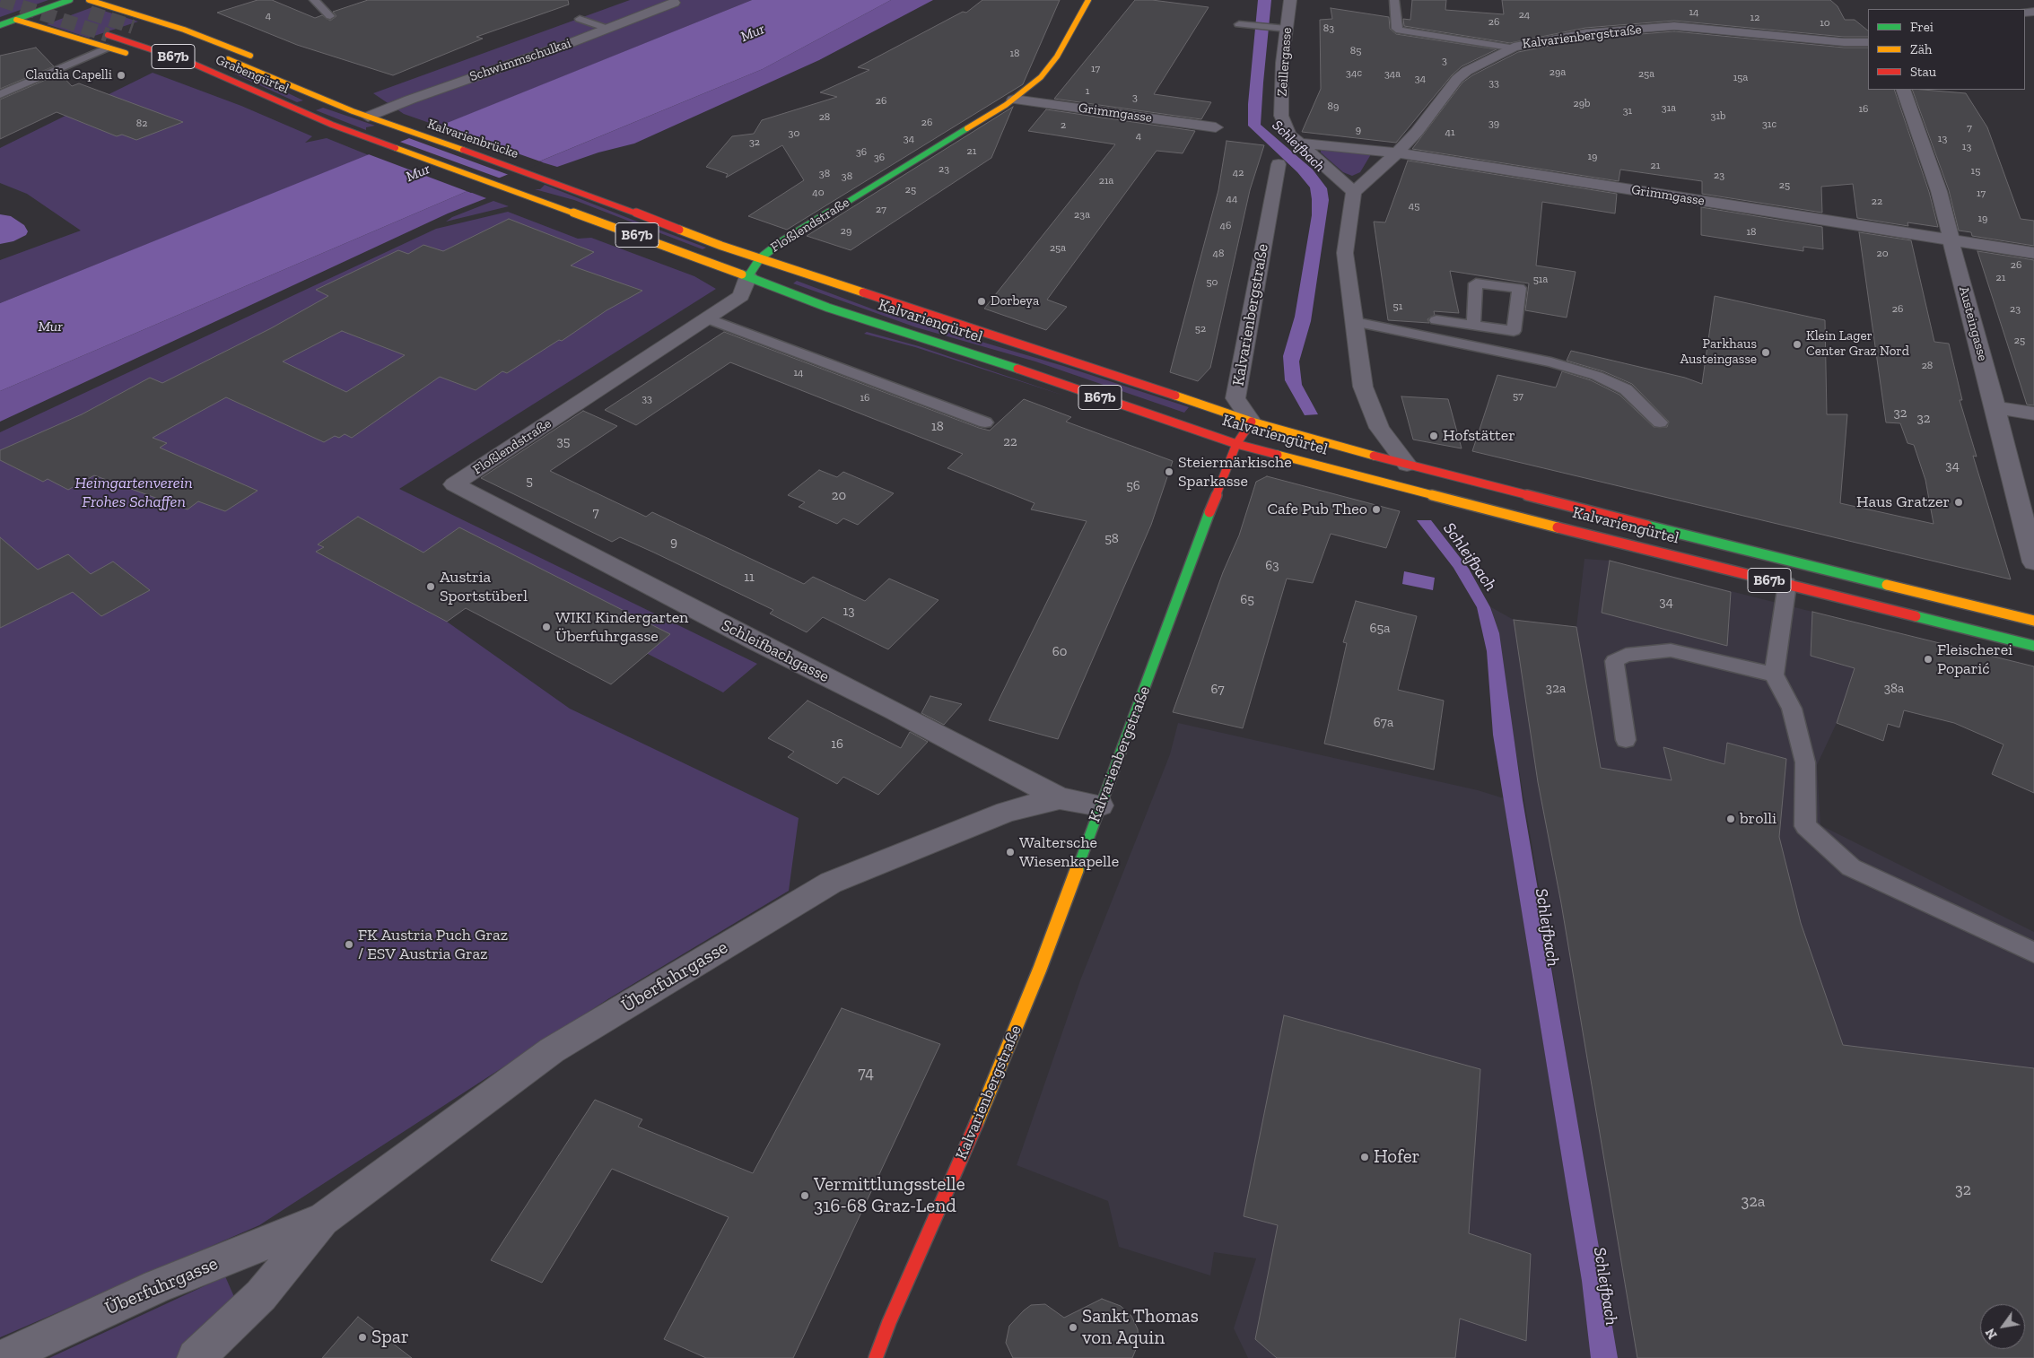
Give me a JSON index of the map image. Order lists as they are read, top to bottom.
{
  "streets": {
    "main road": [
      "Kalvarienbergstraße",
      "B67b",
      "Grabengürtel",
      "Kalvarienbrücke",
      "Floßlendstraße",
      "Kalvariengürtel"
    ],
    "street": [
      "Schwimmschulkai",
      "Zeillergasse",
      "Grimmgasse",
      "Austeingasse",
      "Schleifbachgasse",
      "Überfuhrgasse"
    ]
  },
  "crossings": [
    ["Kalvarienbergstraße", "Grimmgasse"],
    ["Kalvarienbergstraße", "Kalvariengürtel"],
    ["Kalvarienbergstraße", "Schleifbachgasse"],
    ["Schwimmschulkai", "Grabengürtel"],
    ["Zeillergasse", "Grimmgasse"],
    ["Grabengürtel", "Kalvarienbrücke"],
    ["Grabengürtel", "Kalvariengürtel"],
    ["Grimmgasse", "Floßlendstraße"],
    ["Grimmgasse", "Austeingasse"],
    ["Kalvarienbrücke", "Kalvariengürtel"],
    ["Floßlendstraße", "Kalvariengürtel"],
    ["Floßlendstraße", "Schleifbachgasse"],
    ["Schleifbachgasse", "Überfuhrgasse"]
  ],
  "water": ["Mur", "Schleifbach"],
  "parks": ["Heimgartenverein Frohes Schaffen"],
  "places": [
    "Claudia Capelli",
    "Dorbeya",
    "Klein Lager Center Graz Nord",
    "Parkhaus Austeingasse",
    "Hofstätter",
    "Steiermärkische Sparkasse",
    "Haus Gratzer",
    "Cafe Pub Theo",
    "Austria Sportstüberl",
    "WIKI Kindergarten Überfuhrgasse",
    "Fleischerei Poparić",
    "brolli",
    "Waltersche Wiesenkapelle",
    "FK Austria Puch Graz / ESV Austria Graz",
    "Hofer",
    "Vermittlungsstelle 316-68 Graz-Lend",
    "Sankt Thomas von Aquin",
    "Spar"
  ],
  "house_numbers": [
    "14",
    "24",
    "4",
    "12",
    "26",
    "10",
    "83",
    "85",
    "18",
    "3",
    "17",
    "29a",
    "34c",
    "34a",
    "25a",
    "15a",
    "34",
    "33",
    "1",
    "3",
    "26",
    "29b",
    "89",
    "31a",
    "16",
    "31",
    "31b",
    "28",
    "26",
    "82",
    "39",
    "31c",
    "2",
    "7",
    "9",
    "41",
    "30",
    "4",
    "34",
    "13",
    "32",
    "13",
    "21",
    "36",
    "19",
    "36",
    "21",
    "23",
    "15",
    "42",
    "38",
    "23",
    "38",
    "21a",
    "25",
    "25",
    "40",
    "17",
    "44",
    "22",
    "45",
    "27",
    "23a",
    "19",
    "46",
    "29",
    "18",
    "25a",
    "48",
    "20",
    "26",
    "21",
    "51a",
    "50",
    "51",
    "26",
    "23",
    "52",
    "25",
    "28",
    "14",
    "57",
    "16",
    "33",
    "32",
    "32",
    "18",
    "35",
    "22",
    "34",
    "5",
    "56",
    "20",
    "7",
    "58",
    "9",
    "63",
    "11",
    "65",
    "34",
    "13",
    "65a",
    "60",
    "32a",
    "38a",
    "67",
    "67a",
    "16",
    "74",
    "32",
    "32a"
  ],
  "legend": ["Frei", "Zäh", "Stau"],
  "north": "bottom left"
}
